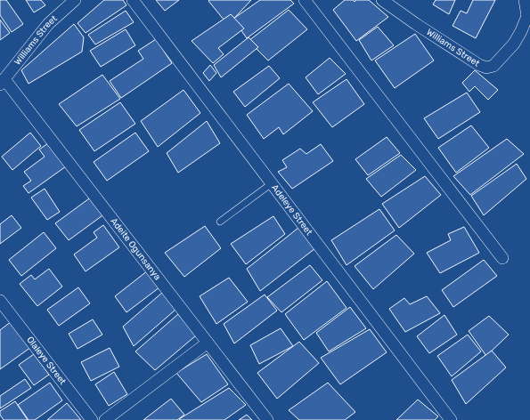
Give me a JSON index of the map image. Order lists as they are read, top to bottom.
{
  "streets": {
    "street": [
      "Williams Street",
      "Adeleye Street",
      "Adeite Ogunsanya",
      "Olaleye Street"
    ]
  },
  "crossings": [
    ["Williams Street", "Adeite Ogunsanya"]
  ]
}
